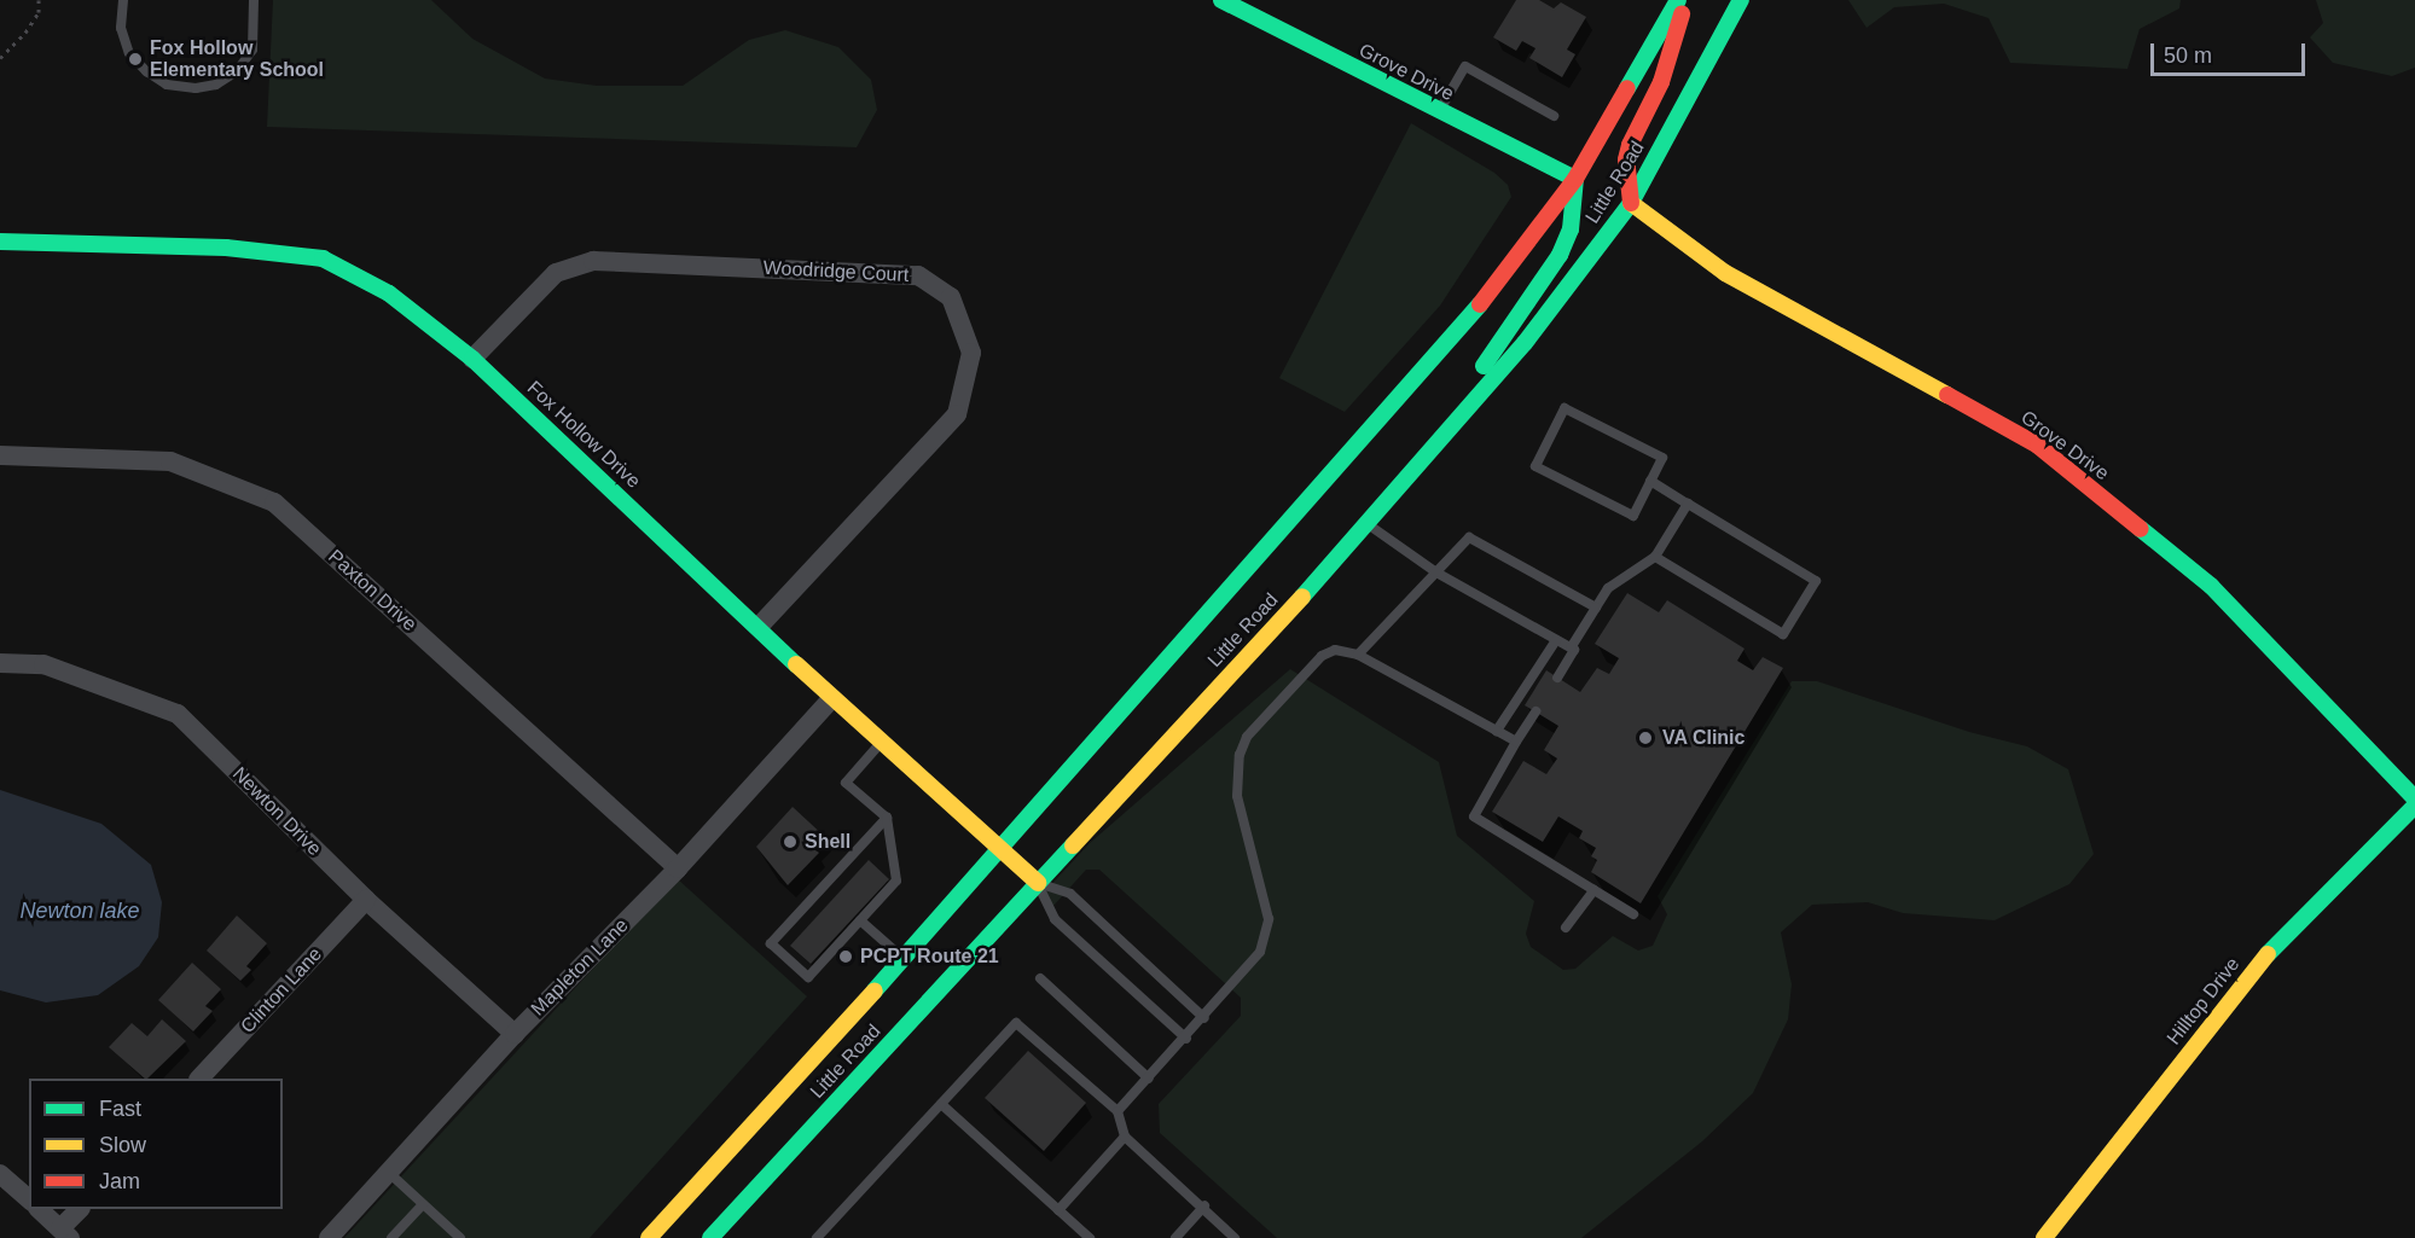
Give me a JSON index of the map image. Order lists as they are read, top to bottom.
{
  "streets": {
    "main road": [
      "Grove Drive",
      "Little Road",
      "Fox Hollow Drive",
      "Hilltop Drive"
    ],
    "street": [
      "Woodridge Court",
      "Paxton Drive",
      "Newton Drive",
      "Mapleton Lane",
      "Clinton Lane"
    ]
  },
  "crossings": [
    ["Grove Drive", "Little Road"],
    ["Little Road", "Fox Hollow Drive"],
    ["Woodridge Court", "Fox Hollow Drive"],
    ["Fox Hollow Drive", "Mapleton Lane"],
    ["Paxton Drive", "Mapleton Lane"],
    ["Newton Drive", "Mapleton Lane"],
    ["Newton Drive", "Clinton Lane"]
  ],
  "water": ["Newton lake"],
  "places": [
    "Fox Hollow Elementary School",
    "VA Clinic",
    "Shell",
    "PCPT Route 21"
  ],
  "legend": ["Fast", "Slow", "Jam"],
  "scale_bar": "50 m"
}
